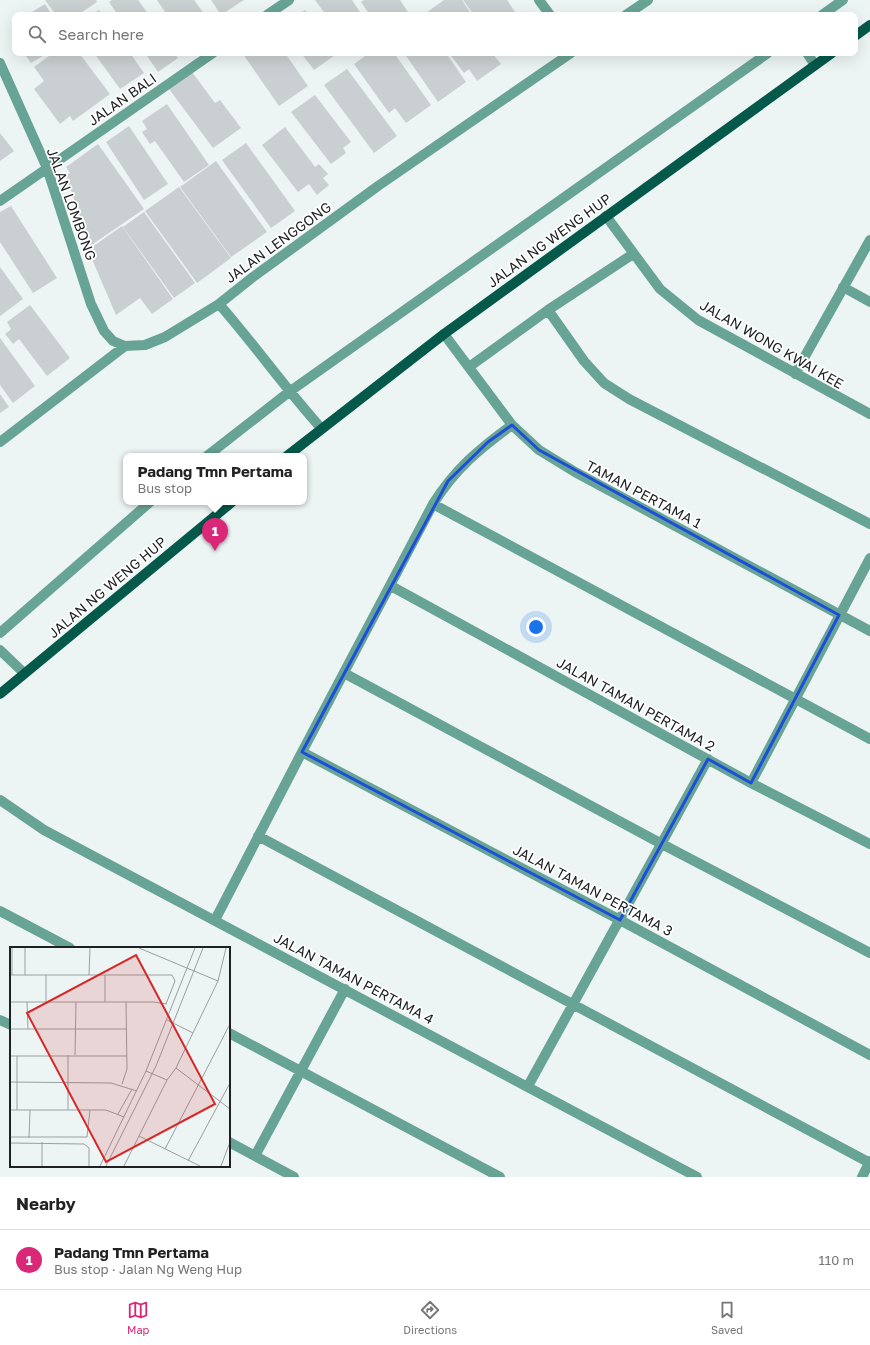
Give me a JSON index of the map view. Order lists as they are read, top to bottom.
{
  "streets": {
    "main road": ["JALAN NG WENG HUP"],
    "street": [
      "JALAN BALI",
      "JALAN LOMBONG",
      "JALAN LENGGONG",
      "JALAN WONG KWAI KEE",
      "TAMAN PERTAMA 1",
      "JALAN TAMAN PERTAMA 2",
      "JALAN TAMAN PERTAMA 3",
      "JALAN TAMAN PERTAMA 4"
    ]
  },
  "crossings": [
    ["JALAN BALI", "JALAN LOMBONG"],
    ["JALAN LOMBONG", "JALAN LENGGONG"],
    ["JALAN NG WENG HUP", "JALAN WONG KWAI KEE"],
    ["JALAN NG WENG HUP", "TAMAN PERTAMA 1"]
  ],
  "page": {
    "search": "Search here",
    "popup": ["Padang Tmn Pertama", "Bus stop"],
    "pins": "1",
    "heading": "Nearby",
    "list": [
      {
        "mark": "1",
        "name": "Padang Tmn Pertama",
        "note": "Bus stop · Jalan Ng Weng Hup",
        "value": "110 m"
      }
    ],
    "nav": ["Map", "Directions", "Saved"]
  }
}
